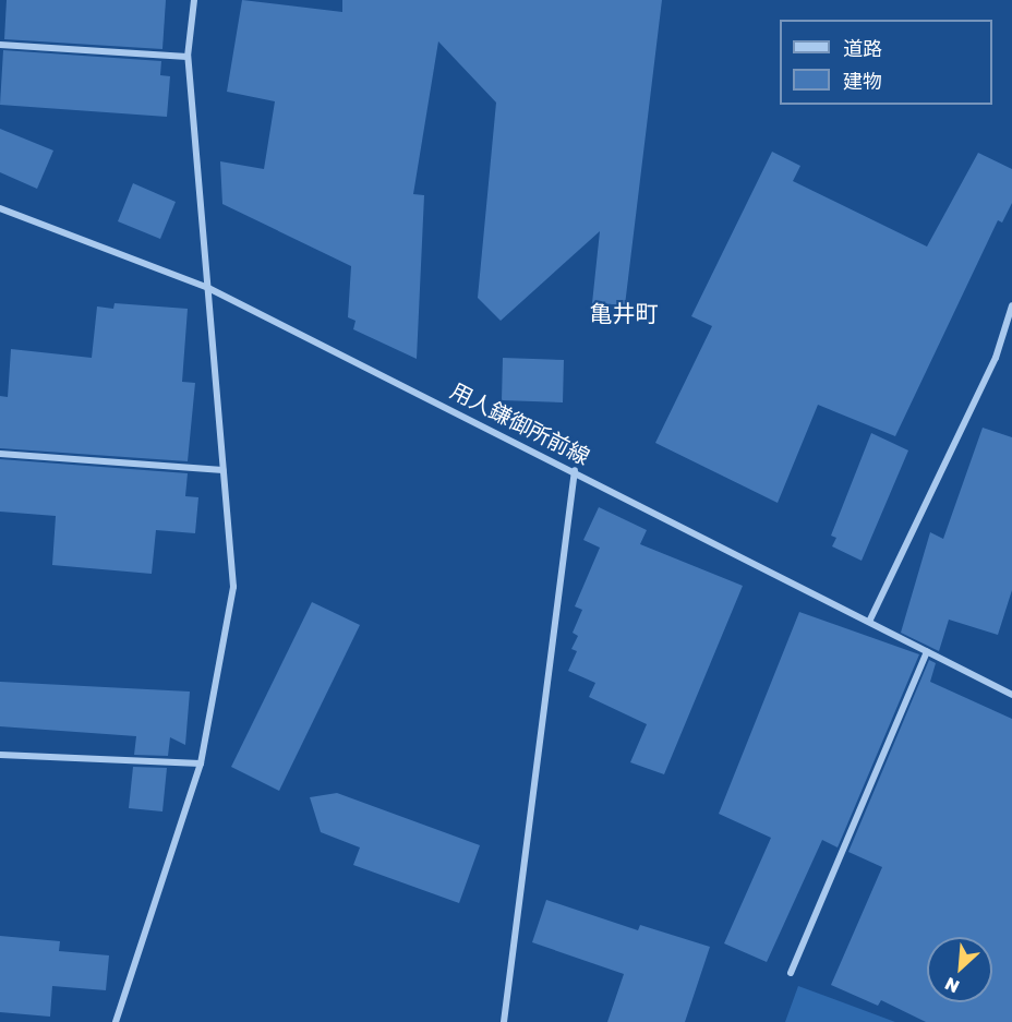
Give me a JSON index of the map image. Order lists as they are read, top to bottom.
{
  "streets": {
    "street": ["用人鎌御所前線"]
  },
  "districts": ["亀井町"],
  "legend": ["道路", "建物"],
  "north": "bottom left"
}
